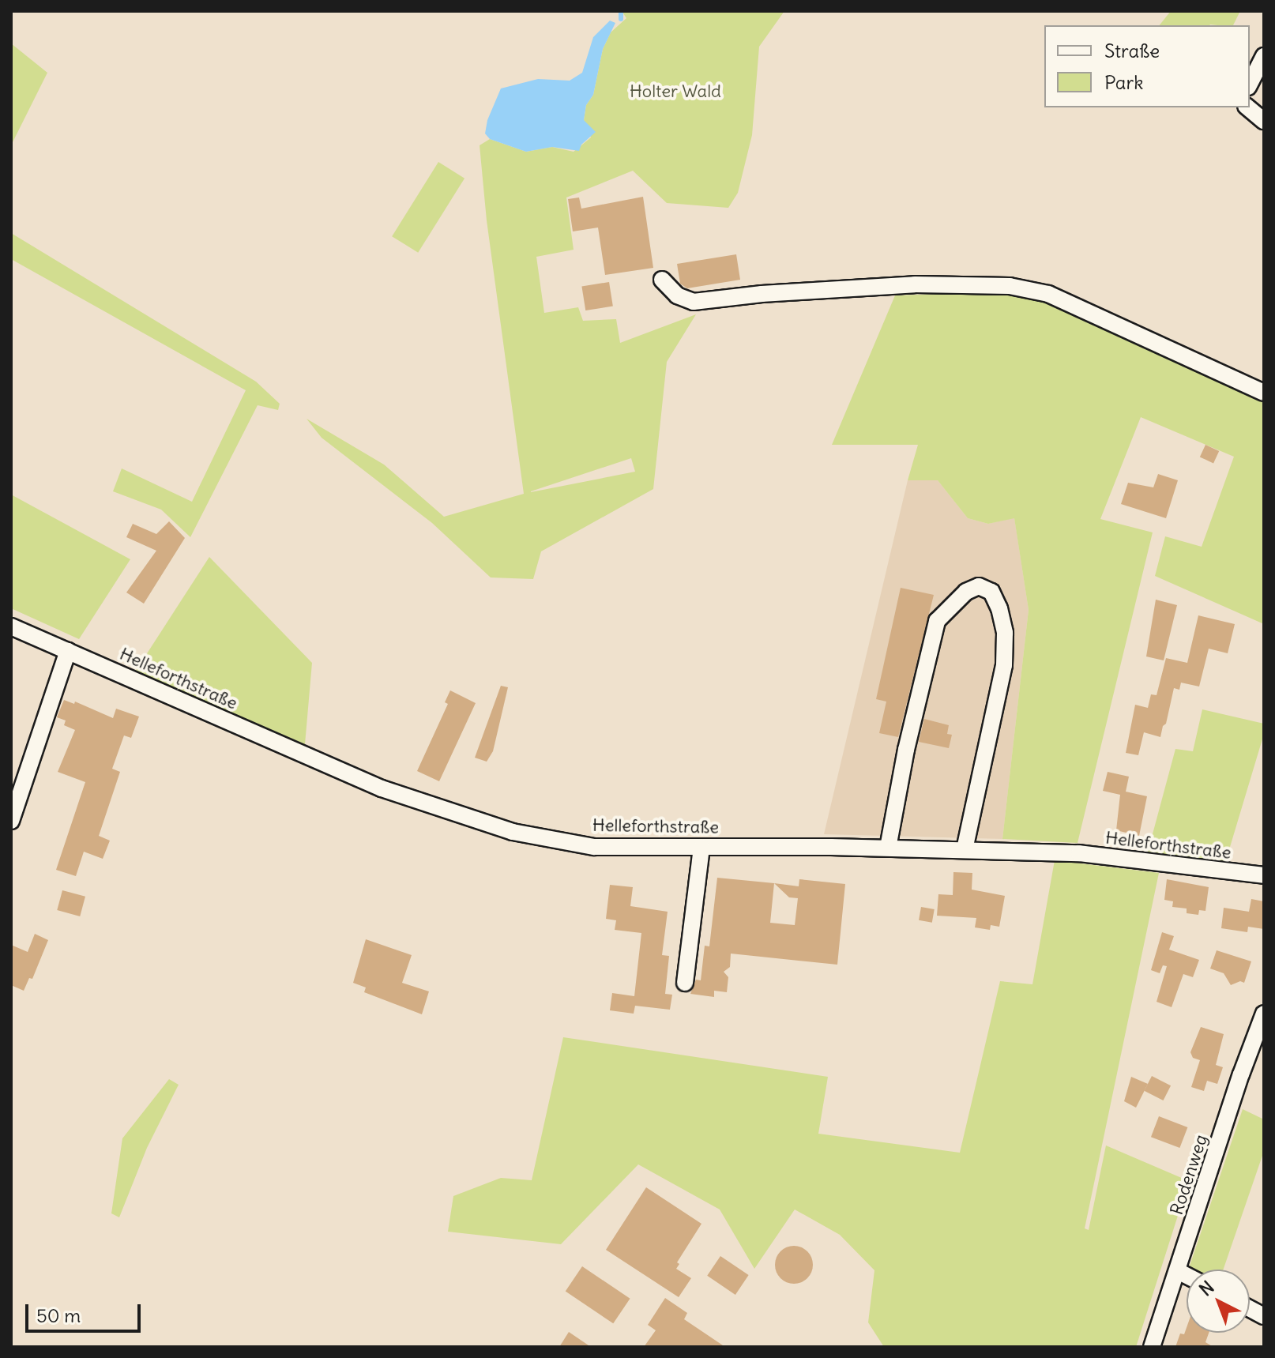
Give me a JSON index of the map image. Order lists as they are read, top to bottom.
{
  "streets": {
    "street": ["Helleforthstraße", "Rodenweg"]
  },
  "parks": ["Holter Wald"],
  "legend": ["Straße", "Park"],
  "scale_bar": "50 m",
  "north": "top left"
}
